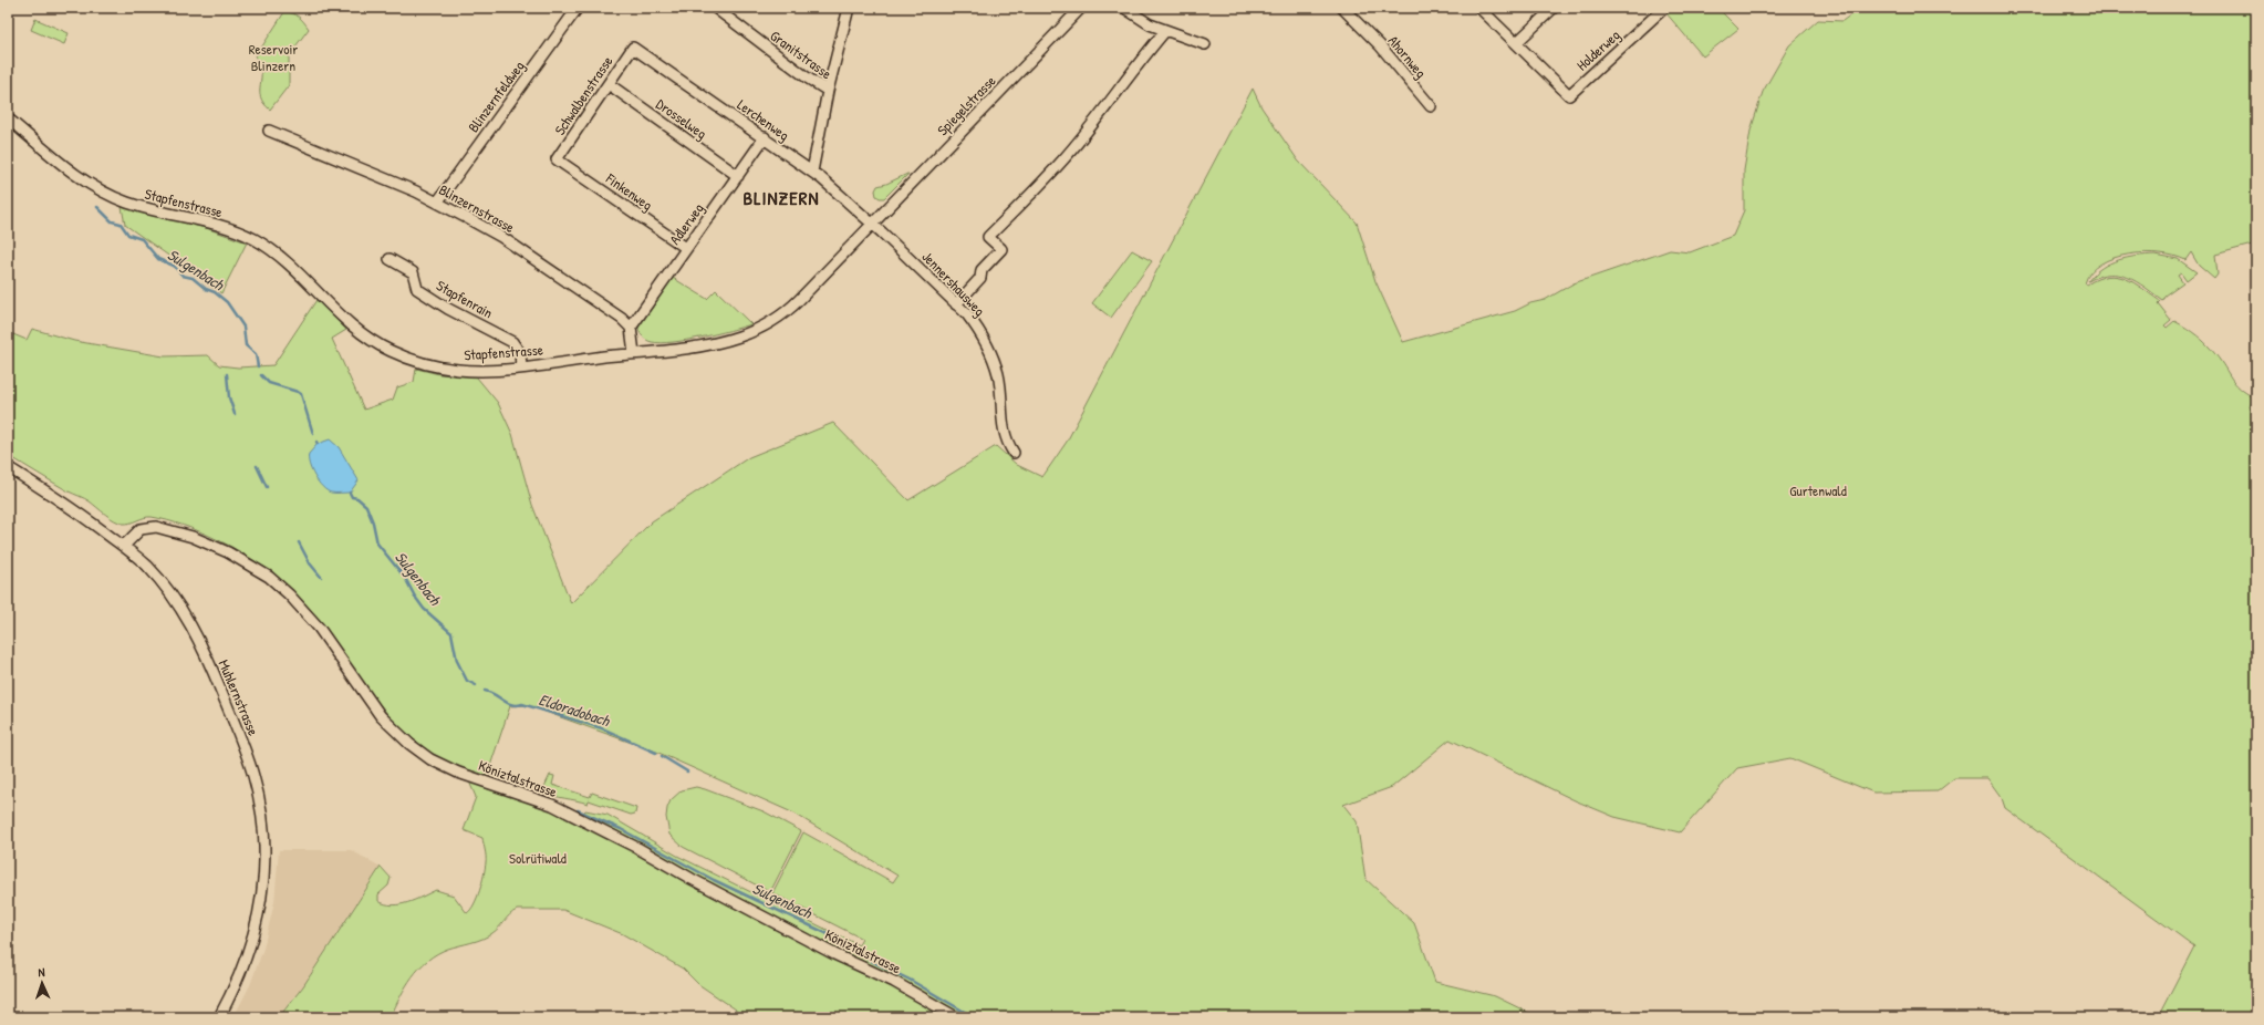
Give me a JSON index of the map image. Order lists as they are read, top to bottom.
{
  "streets": {
    "street": [
      "Holderweg",
      "Granitstrasse",
      "Ahornweg",
      "Schwalbenstrasse",
      "Blinzernfeldweg",
      "Spiegelstrasse",
      "Drosselweg",
      "Lerchenweg",
      "Finkenweg",
      "Stapfenstrasse",
      "Blinzernstrasse",
      "Adlerweg",
      "Jennershausweg",
      "Stapfenrain",
      "Muhlernstrasse",
      "Köniztalstrasse"
    ]
  },
  "crossings": [
    ["Granitstrasse", "Lerchenweg"],
    ["Schwalbenstrasse", "Drosselweg"],
    ["Schwalbenstrasse", "Lerchenweg"],
    ["Schwalbenstrasse", "Finkenweg"],
    ["Blinzernfeldweg", "Blinzernstrasse"],
    ["Spiegelstrasse", "Lerchenweg"],
    ["Spiegelstrasse", "Stapfenstrasse"],
    ["Spiegelstrasse", "Jennershausweg"],
    ["Drosselweg", "Adlerweg"],
    ["Lerchenweg", "Stapfenstrasse"],
    ["Lerchenweg", "Adlerweg"],
    ["Lerchenweg", "Jennershausweg"],
    ["Finkenweg", "Adlerweg"],
    ["Stapfenstrasse", "Jennershausweg"],
    ["Stapfenstrasse", "Stapfenrain"],
    ["Blinzernstrasse", "Adlerweg"],
    ["Muhlernstrasse", "Köniztalstrasse"]
  ],
  "districts": ["BLINZERN"],
  "water": ["Sulgenbach", "Eldoradobach"],
  "parks": ["Reservoir Blinzern", "Gurtenwald", "Solrütiwald"],
  "north": "top"
}
